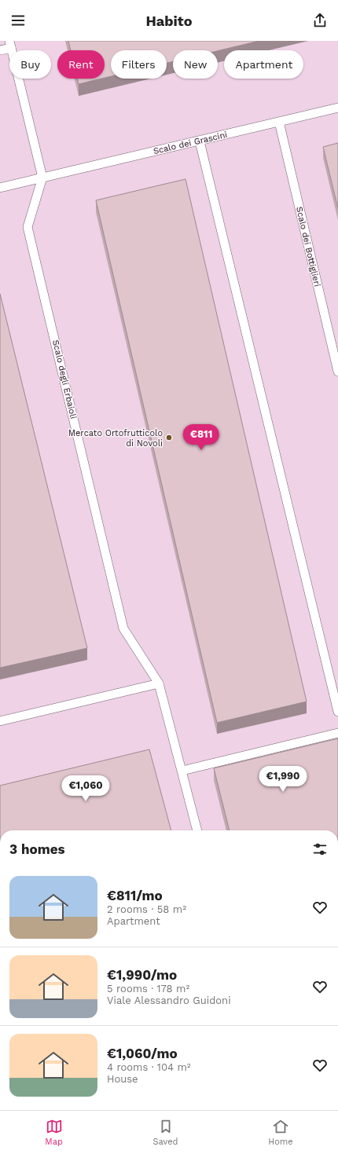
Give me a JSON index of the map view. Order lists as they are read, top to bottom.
{
  "streets": {
    "lane": ["Scalo dei Grascini", "Scalo dei Bottiglieri", "Scalo degli Erbaioli"]
  },
  "crossings": [
    ["Scalo dei Grascini", "Scalo dei Bottiglieri"],
    ["Scalo dei Grascini", "Scalo degli Erbaioli"]
  ],
  "places": ["Mercato Ortofrutticolo di Novoli"],
  "page": {
    "header": "Habito",
    "chip": [
      "Buy",
      "Rent",
      "Filters",
      "New",
      "Apartment"
    ],
    "price": ["€811", "€1,990", "€1,060"],
    "heading": "3 homes",
    "list": [
      {
        "name": "€811/mo",
        "note": "2 rooms · 58 m² · Apartment"
      },
      {
        "name": "€1,990/mo",
        "note": "5 rooms · 178 m² · Viale Alessandro Guidoni"
      },
      {
        "name": "€1,060/mo",
        "note": "4 rooms · 104 m² · House"
      }
    ],
    "tabs": ["Map", "Saved", "Home"]
  }
}
